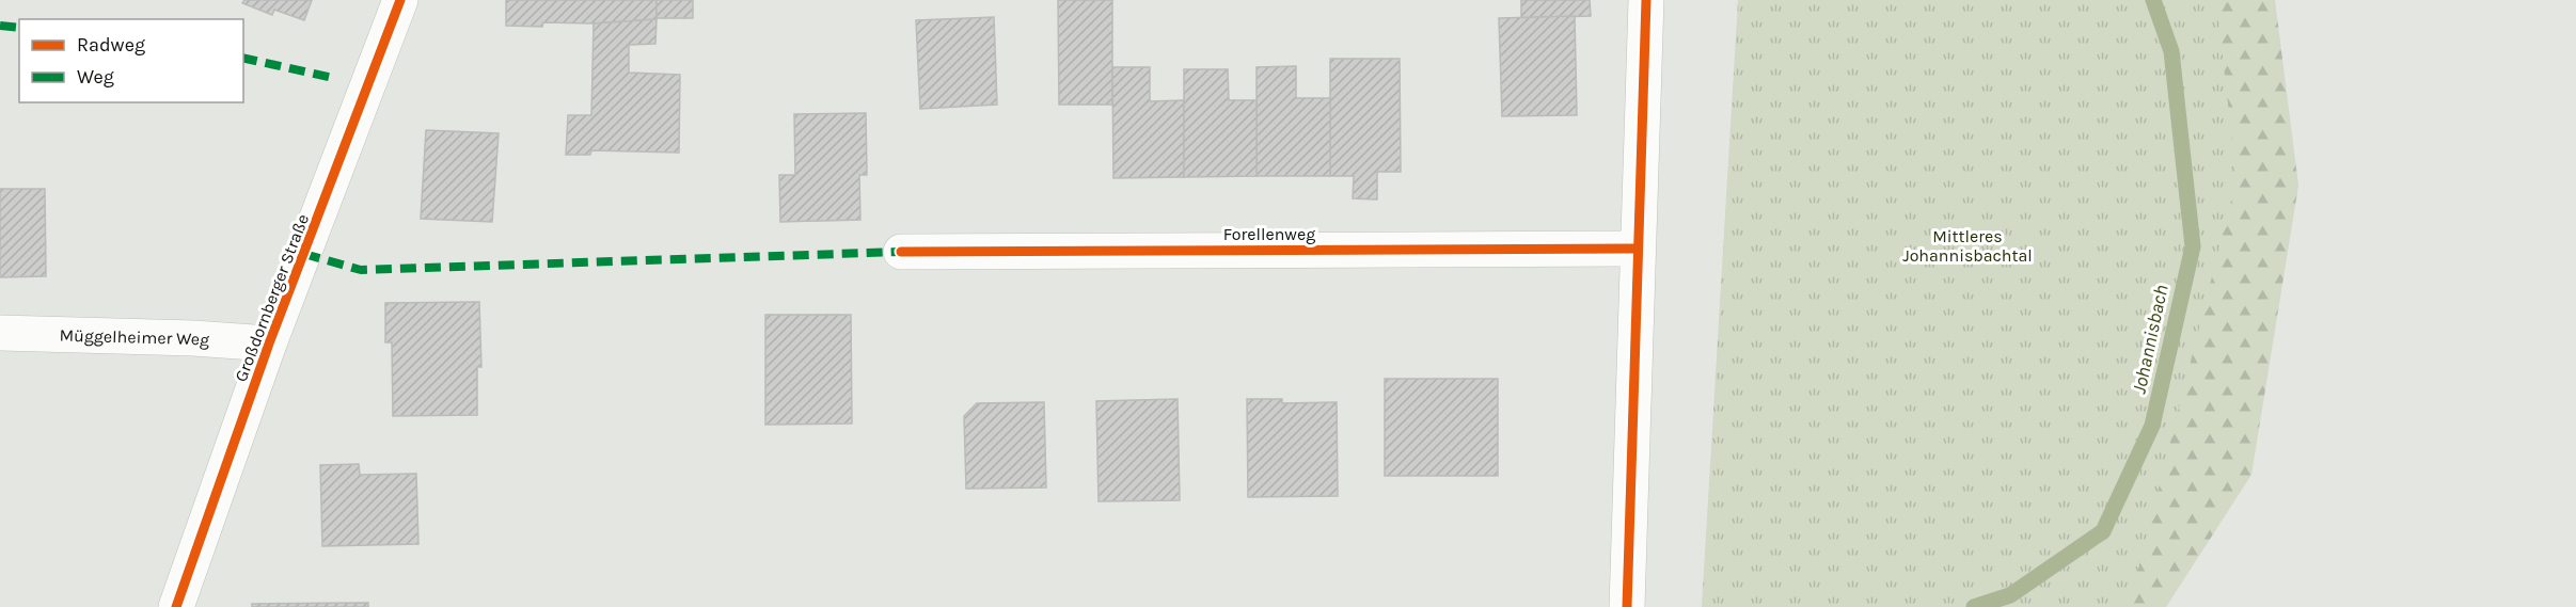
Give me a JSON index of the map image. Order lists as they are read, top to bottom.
{
  "streets": {
    "street": ["Forellenweg", "Großdornberger Straße", "Müggelheimer Weg"]
  },
  "crossings": [
    ["Großdornberger Straße", "Müggelheimer Weg"]
  ],
  "water": ["Johannisbach"],
  "parks": ["Mittleres Johannisbachtal"],
  "legend": ["Radweg", "Weg"]
}
